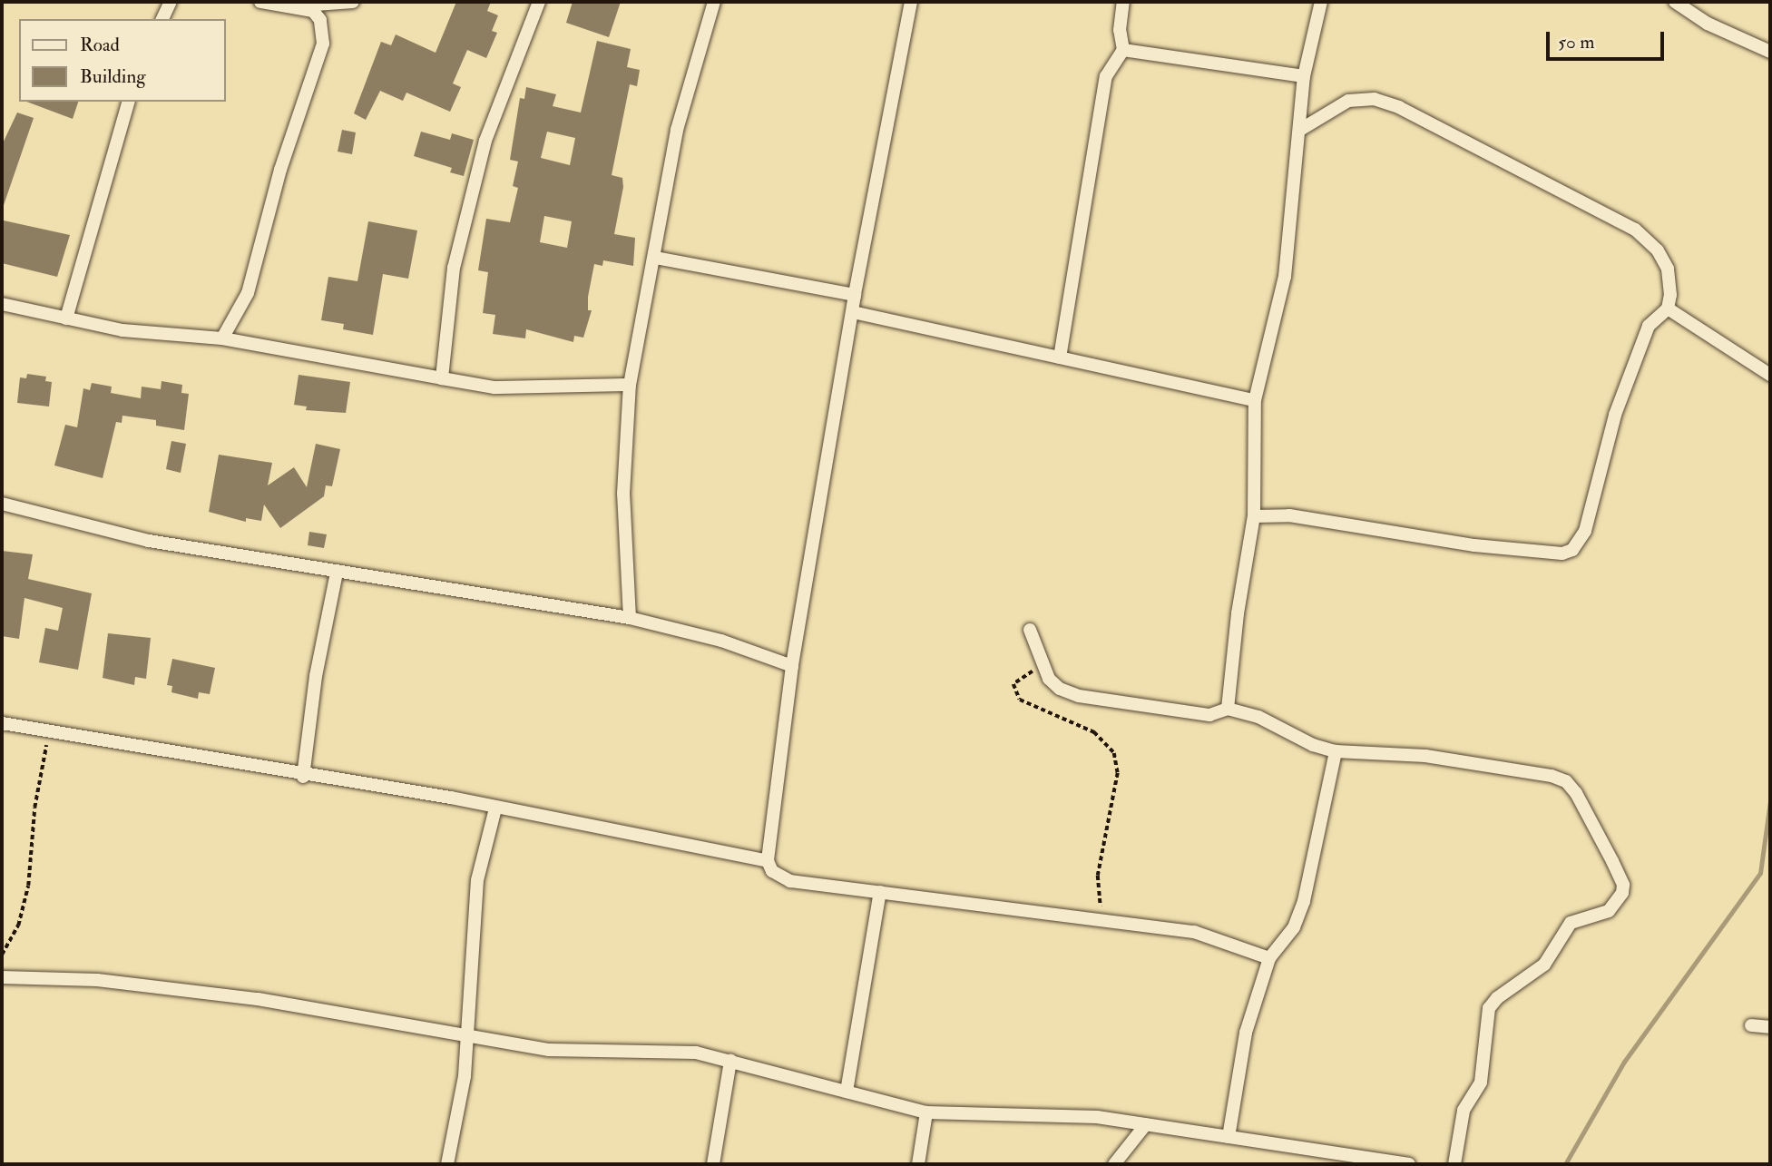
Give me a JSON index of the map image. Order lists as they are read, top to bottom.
{
  "legend": ["Road", "Building"],
  "scale_bar": "50 m"
}
